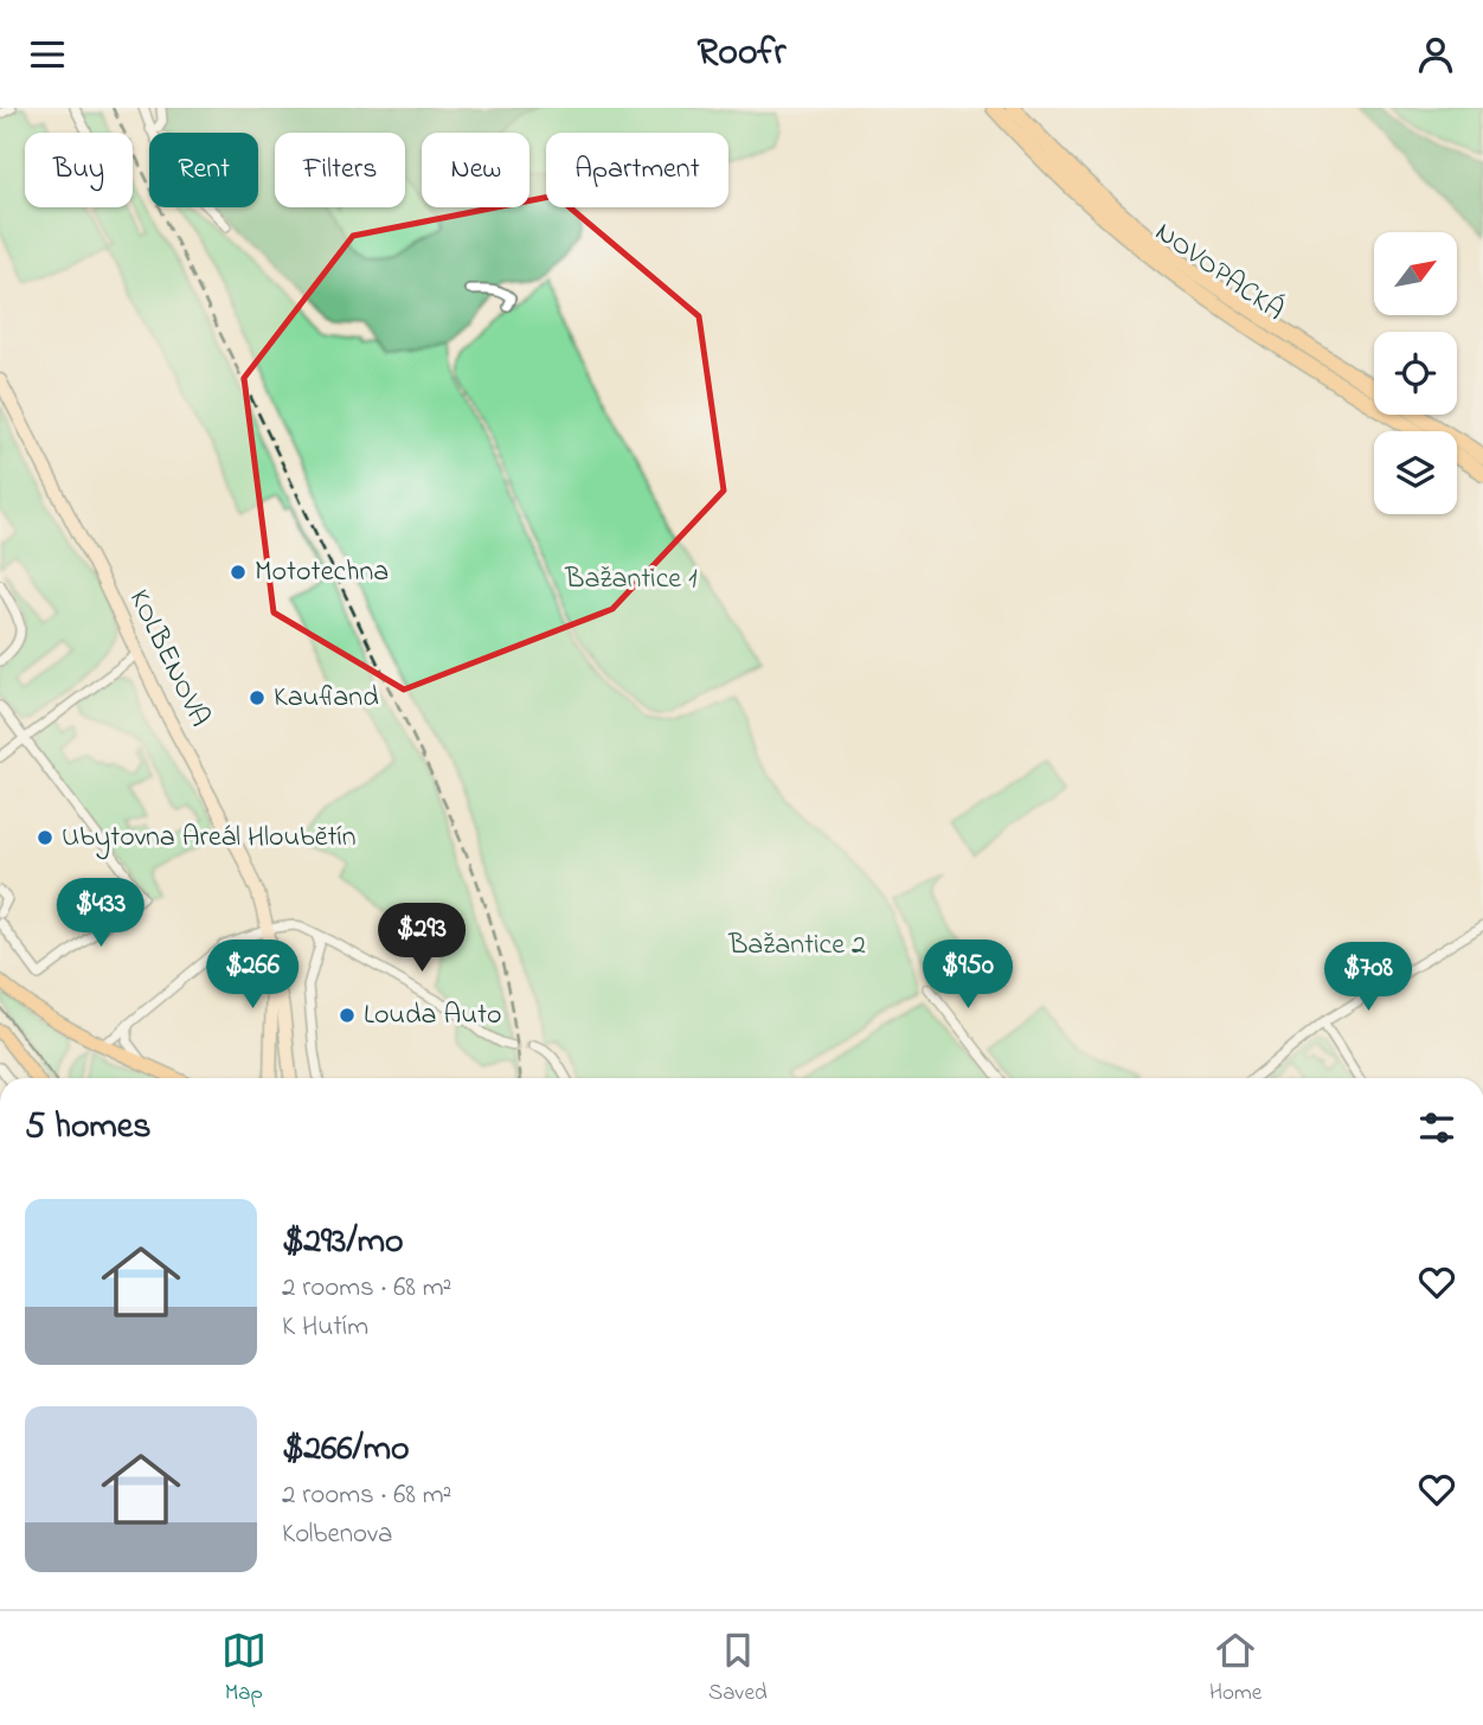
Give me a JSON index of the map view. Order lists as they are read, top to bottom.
{
  "streets": {
    "highway": ["NOVOPACKÁ"],
    "main road": ["KOLBENOVA"]
  },
  "parks": ["Bažantice 1", "Bažantice 2"],
  "places": [
    "Mototechna",
    "Kaufland",
    "Ubytovna Areál Hloubětín",
    "Louda Auto"
  ],
  "north": "top right",
  "page": {
    "header": "Roofr",
    "chip": [
      "Buy",
      "Rent",
      "Filters",
      "New",
      "Apartment"
    ],
    "price": [
      "$433",
      "$293",
      "$266",
      "$950",
      "$708"
    ],
    "heading": "5 homes",
    "list": [
      {
        "name": "$293/mo",
        "note": "2 rooms · 68 m² · K Hutím"
      },
      {
        "name": "$266/mo",
        "note": "2 rooms · 68 m² · Kolbenova"
      }
    ],
    "tabs": ["Map", "Saved", "Home"]
  }
}
